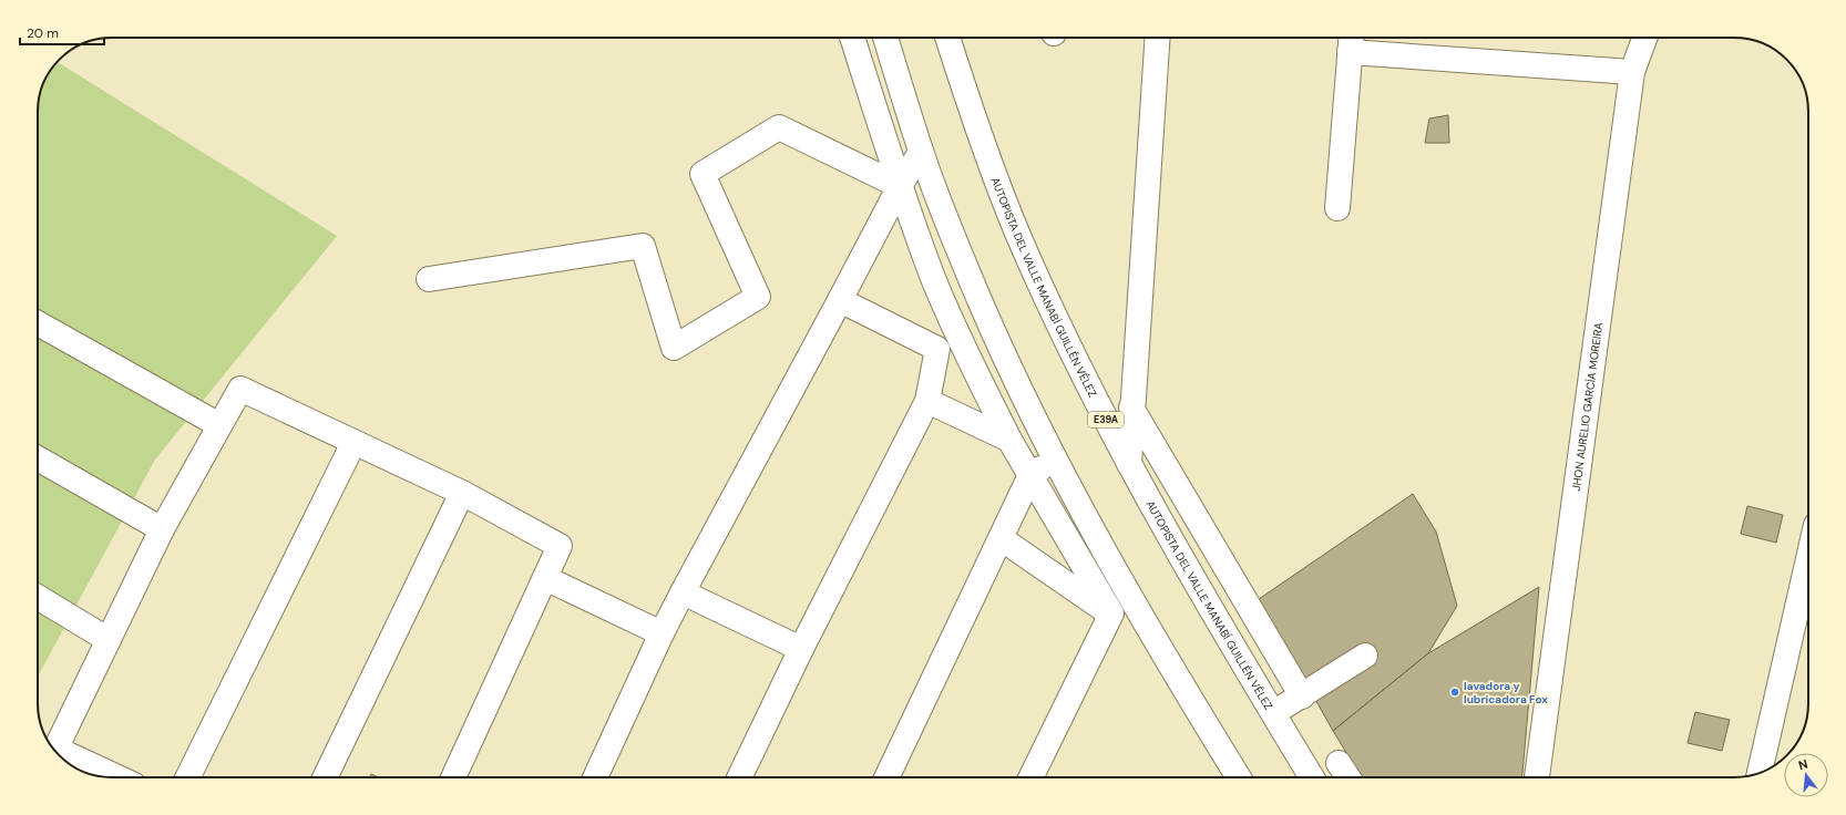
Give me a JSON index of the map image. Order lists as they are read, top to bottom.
{
  "streets": {
    "street": ["AUTOPISTA DEL VALLE MANABÍ GUILLÉN VÉLEZ", "JHON AURELIO GARCÍA MOREIRA", "E39A"]
  },
  "places": ["lavadora y lubricadora Fox"],
  "scale_bar": "20 m",
  "north": "top"
}
